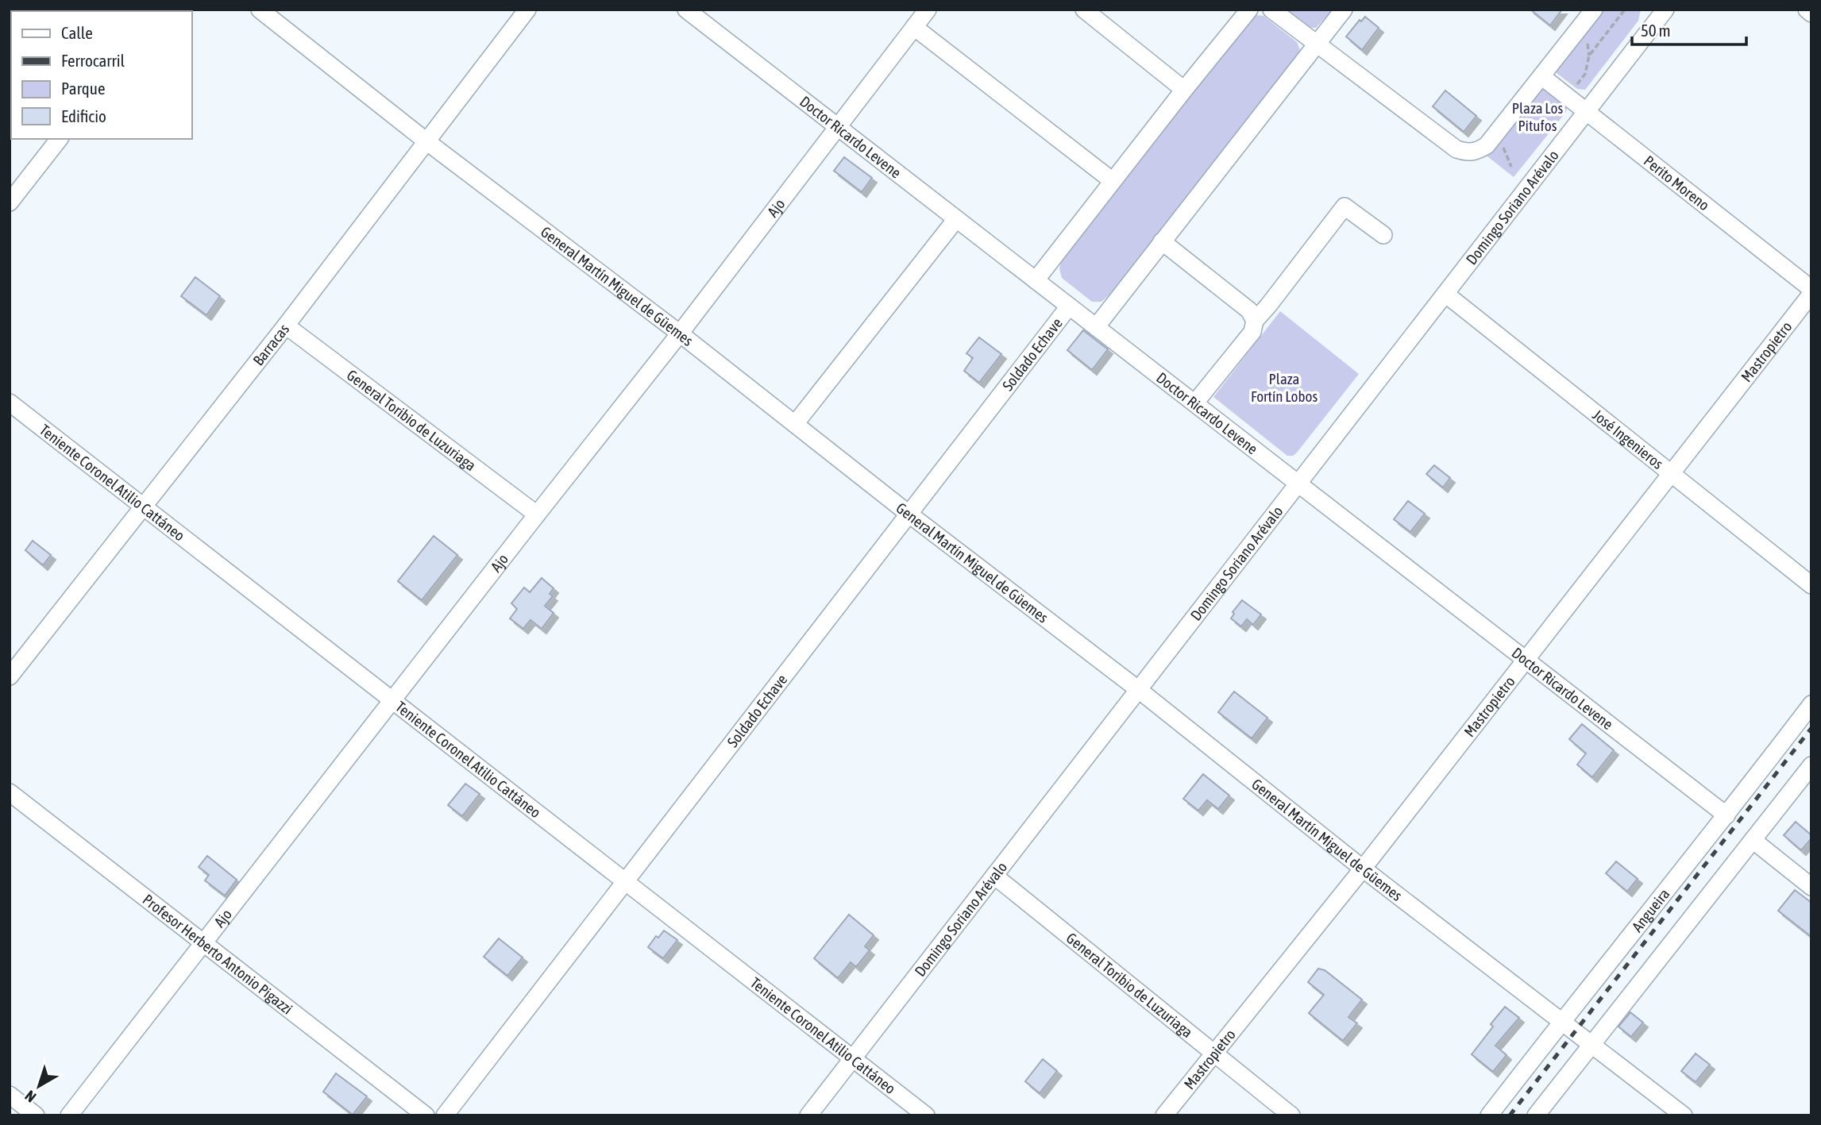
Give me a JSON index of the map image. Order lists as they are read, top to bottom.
{
  "streets": {
    "street": [
      "Doctor Ricardo Levene",
      "Perito Moreno",
      "Domingo Soriano Arévalo",
      "Ajo",
      "General Martín Miguel de Güemes",
      "Barracas",
      "Mastropietro",
      "Soldado Echave",
      "General Toribio de Luzuriaga",
      "José Ingenieros",
      "Teniente Coronel Atilio Cattáneo",
      "Angueira",
      "Profesor Herberto Antonio Pigazzi"
    ]
  },
  "crossings": [
    ["Doctor Ricardo Levene", "Domingo Soriano Arévalo"],
    ["Doctor Ricardo Levene", "Ajo"],
    ["Doctor Ricardo Levene", "Mastropietro"],
    ["Doctor Ricardo Levene", "Soldado Echave"],
    ["Doctor Ricardo Levene", "Angueira"],
    ["Perito Moreno", "Domingo Soriano Arévalo"],
    ["Domingo Soriano Arévalo", "General Martín Miguel de Güemes"],
    ["Domingo Soriano Arévalo", "General Toribio de Luzuriaga"],
    ["Domingo Soriano Arévalo", "José Ingenieros"],
    ["Domingo Soriano Arévalo", "Teniente Coronel Atilio Cattáneo"],
    ["Ajo", "General Martín Miguel de Güemes"],
    ["Ajo", "General Toribio de Luzuriaga"],
    ["Ajo", "Teniente Coronel Atilio Cattáneo"],
    ["Ajo", "Profesor Herberto Antonio Pigazzi"],
    ["General Martín Miguel de Güemes", "Barracas"],
    ["General Martín Miguel de Güemes", "Mastropietro"],
    ["General Martín Miguel de Güemes", "Soldado Echave"],
    ["General Martín Miguel de Güemes", "Angueira"],
    ["Barracas", "General Toribio de Luzuriaga"],
    ["Barracas", "Teniente Coronel Atilio Cattáneo"],
    ["Mastropietro", "General Toribio de Luzuriaga"],
    ["Mastropietro", "José Ingenieros"],
    ["Soldado Echave", "Teniente Coronel Atilio Cattáneo"]
  ],
  "parks": ["Plaza Los Pitufos", "Plaza Fortín Lobos"],
  "legend": [
    "Calle",
    "Ferrocarril",
    "Parque",
    "Edificio"
  ],
  "scale_bar": "50 m",
  "north": "bottom left"
}
